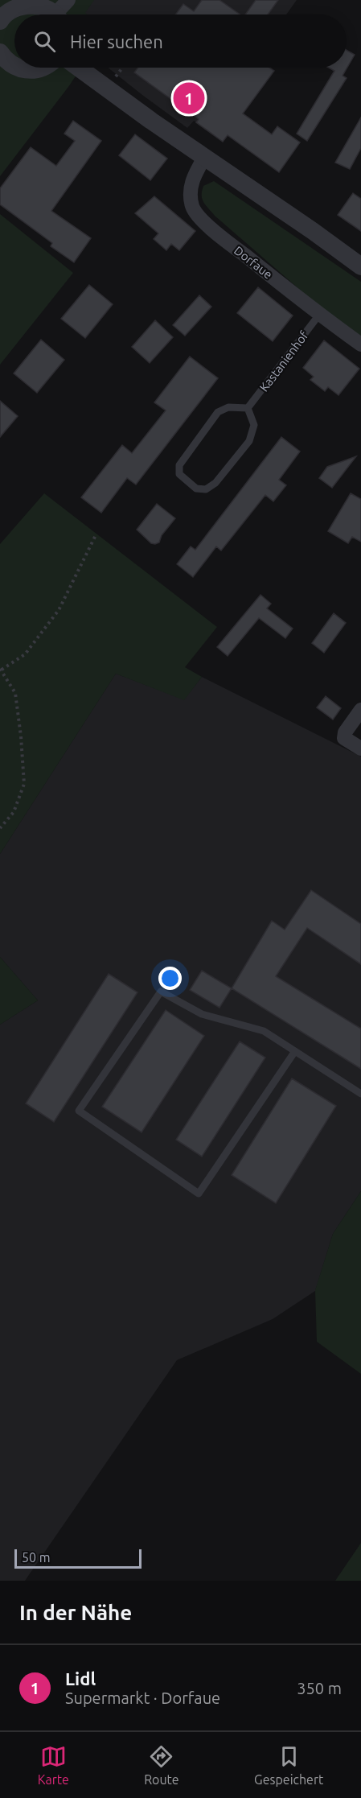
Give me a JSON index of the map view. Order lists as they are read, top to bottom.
{
  "streets": {
    "street": ["Dorfaue"],
    "lane": ["Kastanienhof"]
  },
  "crossings": [
    ["Dorfaue", "Kastanienhof"]
  ],
  "scale_bar": "50 m",
  "page": {
    "search": "Hier suchen",
    "pins": "1",
    "scale": "50 m",
    "heading": "In der Nähe",
    "list": [
      {
        "mark": "1",
        "name": "Lidl",
        "note": "Supermarkt · Dorfaue",
        "value": "350 m"
      }
    ],
    "nav": ["Karte", "Route", "Gespeichert"]
  }
}
